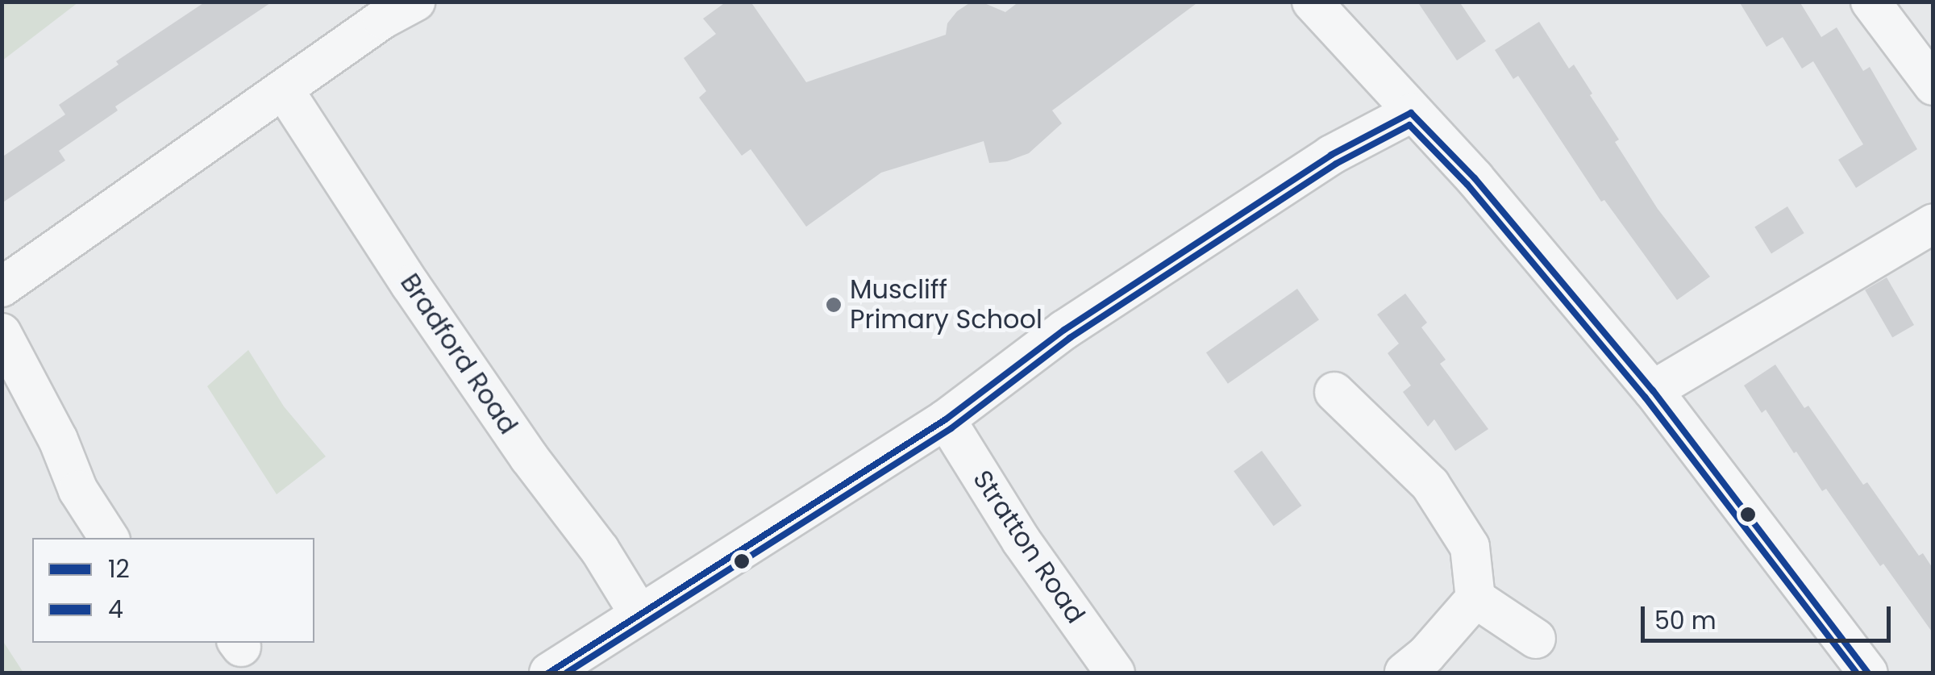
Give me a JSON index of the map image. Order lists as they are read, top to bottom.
{
  "streets": {
    "street": ["Bradford Road", "Stratton Road"]
  },
  "places": ["Muscliff Primary School"],
  "lines": ["transit line 12", "transit line 4"],
  "legend": ["12", "4"],
  "scale_bar": "50 m"
}
